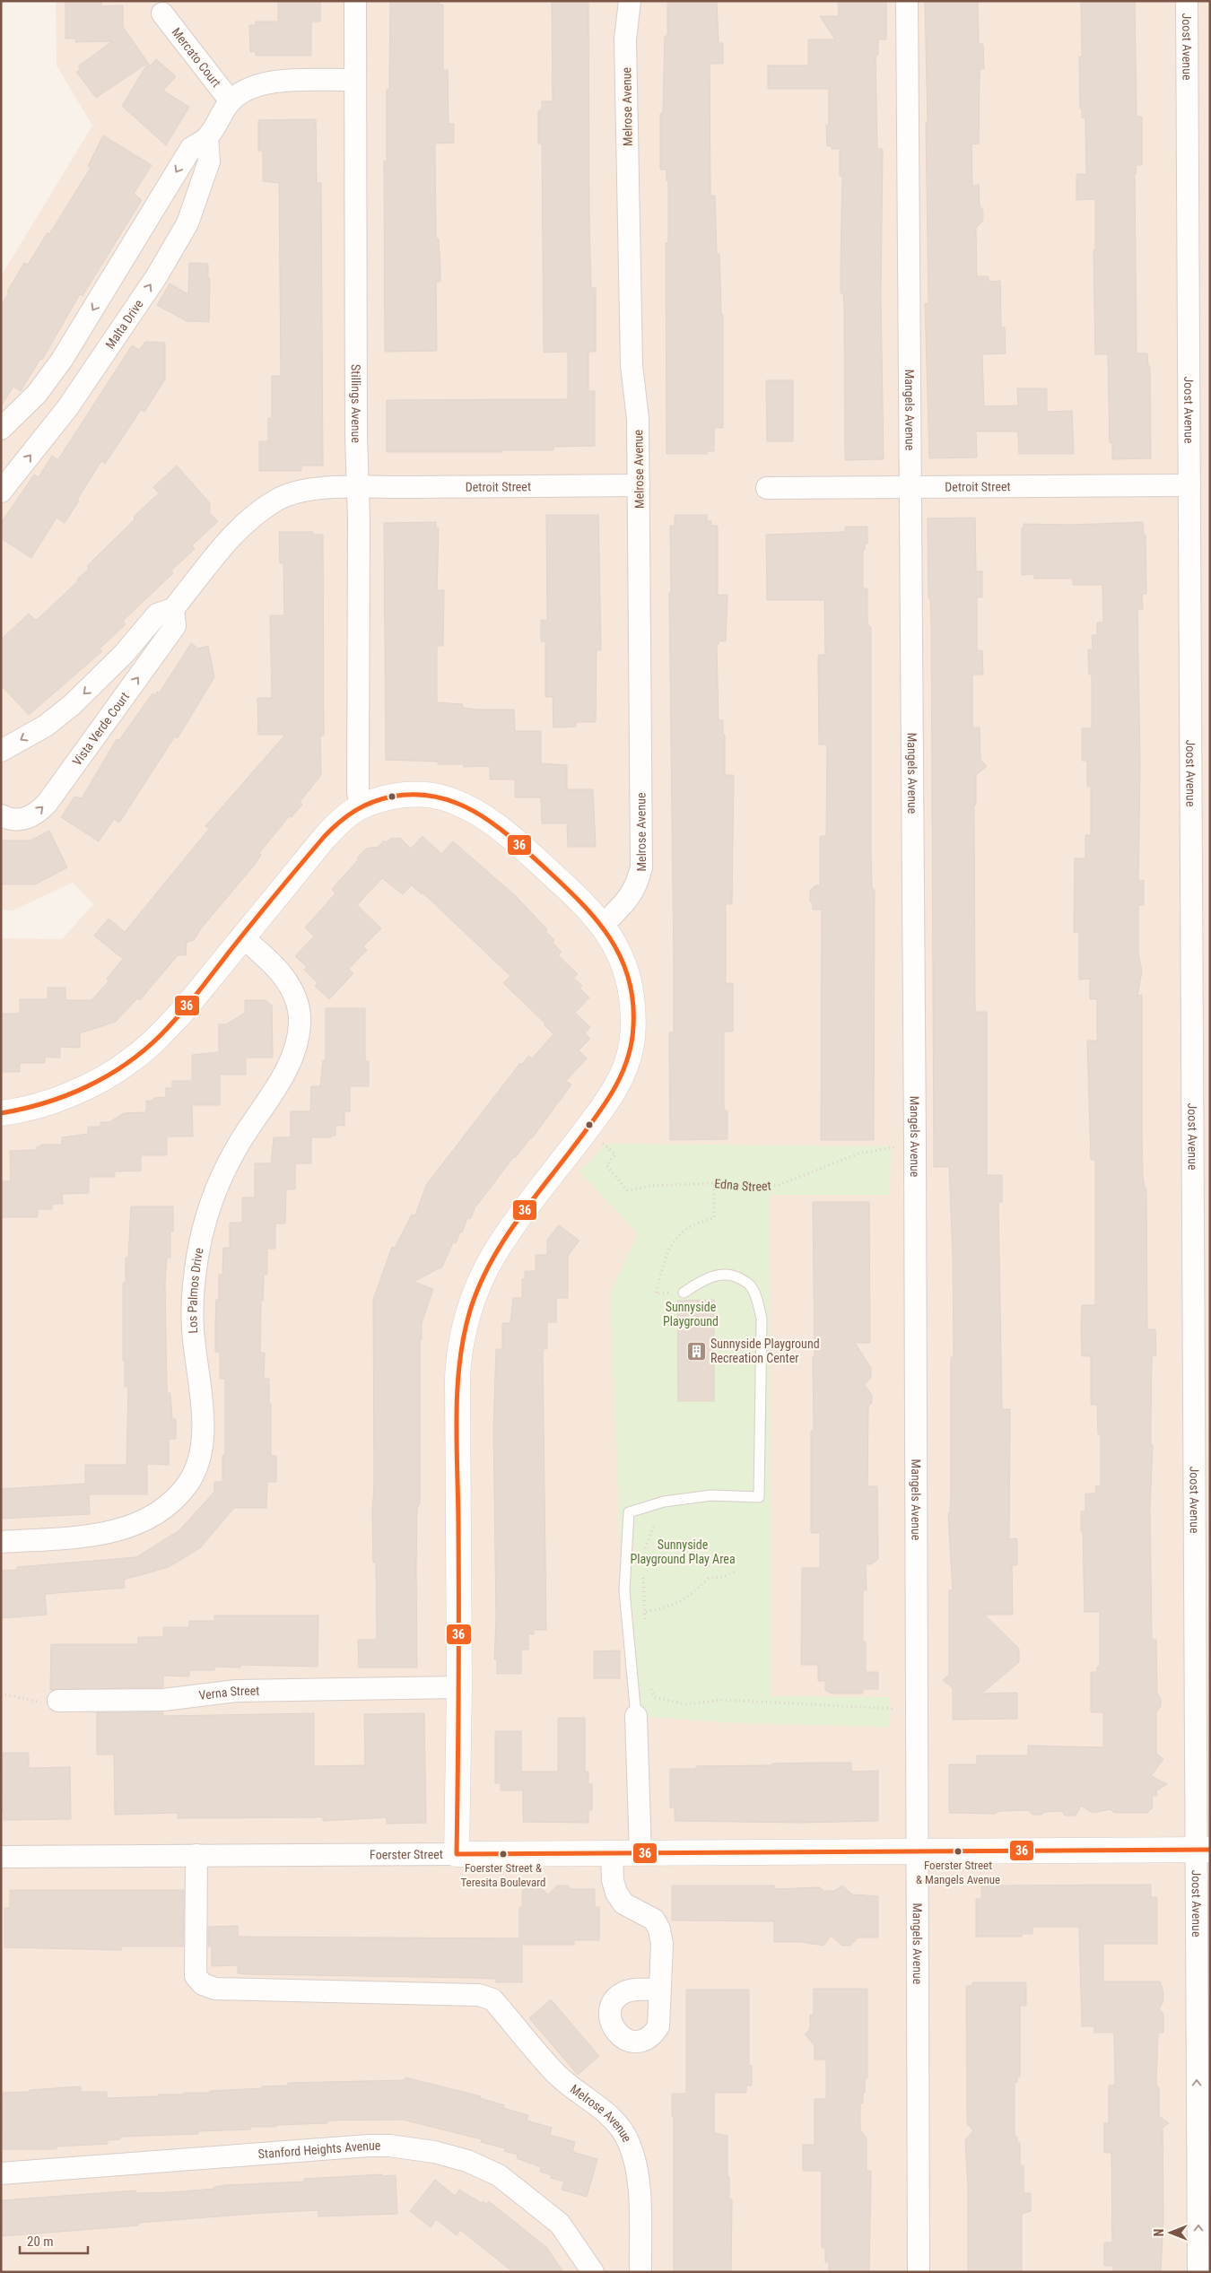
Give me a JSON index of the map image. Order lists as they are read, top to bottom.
{
  "streets": {
    "street": [
      "Joost Avenue",
      "Mercato Court",
      "Melrose Avenue",
      "Malta Drive",
      "Stillings Avenue",
      "Mangels Avenue",
      "Detroit Street",
      "Vista Verde Court",
      "Los Palmos Drive",
      "Verna Street",
      "Foerster Street",
      "Stanford Heights Avenue"
    ],
    "path": ["Edna Street"]
  },
  "crossings": [
    ["Joost Avenue", "Detroit Street"],
    ["Joost Avenue", "Foerster Street"],
    ["Melrose Avenue", "Detroit Street"],
    ["Melrose Avenue", "Foerster Street"],
    ["Stillings Avenue", "Detroit Street"],
    ["Mangels Avenue", "Detroit Street"],
    ["Mangels Avenue", "Edna Street"],
    ["Mangels Avenue", "Foerster Street"]
  ],
  "parks": ["Sunnyside Playground", "Sunnyside Playground Play Area"],
  "places": {
    "building": ["Sunnyside Playground Recreation Center"],
    "other": ["Foerster Street & Mangels Avenue", "Foerster Street & Teresita Boulevard"]
  },
  "lines": ["transit line 36"],
  "scale_bar": "20 m",
  "north": "left"
}
